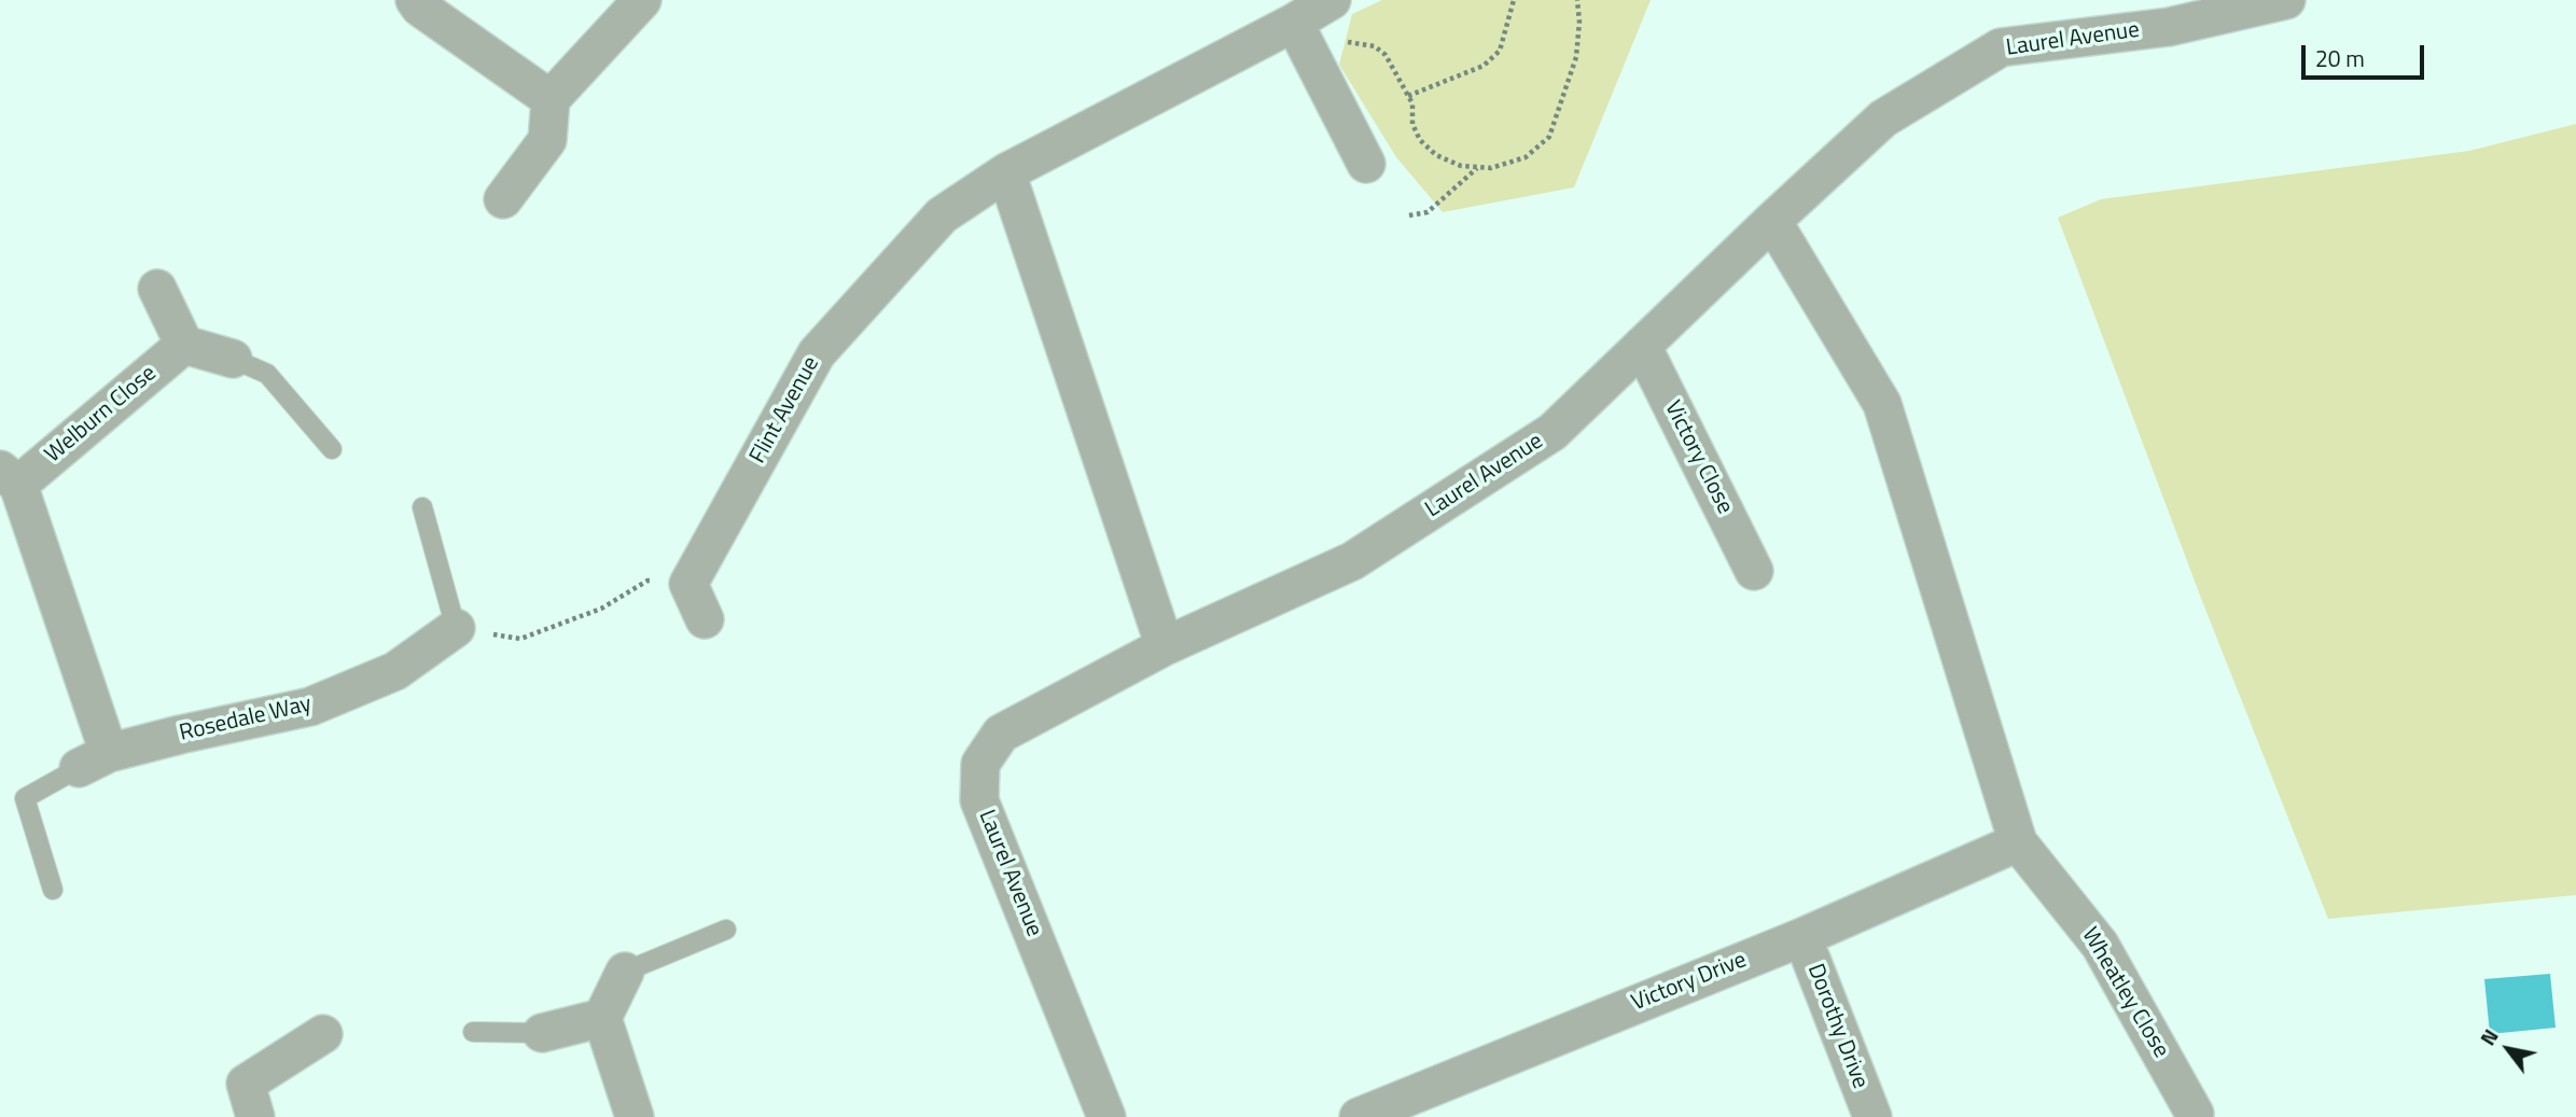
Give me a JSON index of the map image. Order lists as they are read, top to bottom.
{
  "streets": {
    "street": [
      "Laurel Avenue",
      "Flint Avenue",
      "Welburn Close",
      "Victory Close",
      "Rosedale Way",
      "Victory Drive",
      "Wheatley Close",
      "Dorothy Drive"
    ]
  },
  "crossings": [
    ["Laurel Avenue", "Victory Close"],
    ["Victory Drive", "Wheatley Close"],
    ["Victory Drive", "Dorothy Drive"]
  ],
  "scale_bar": "20 m",
  "north": "top left"
}
